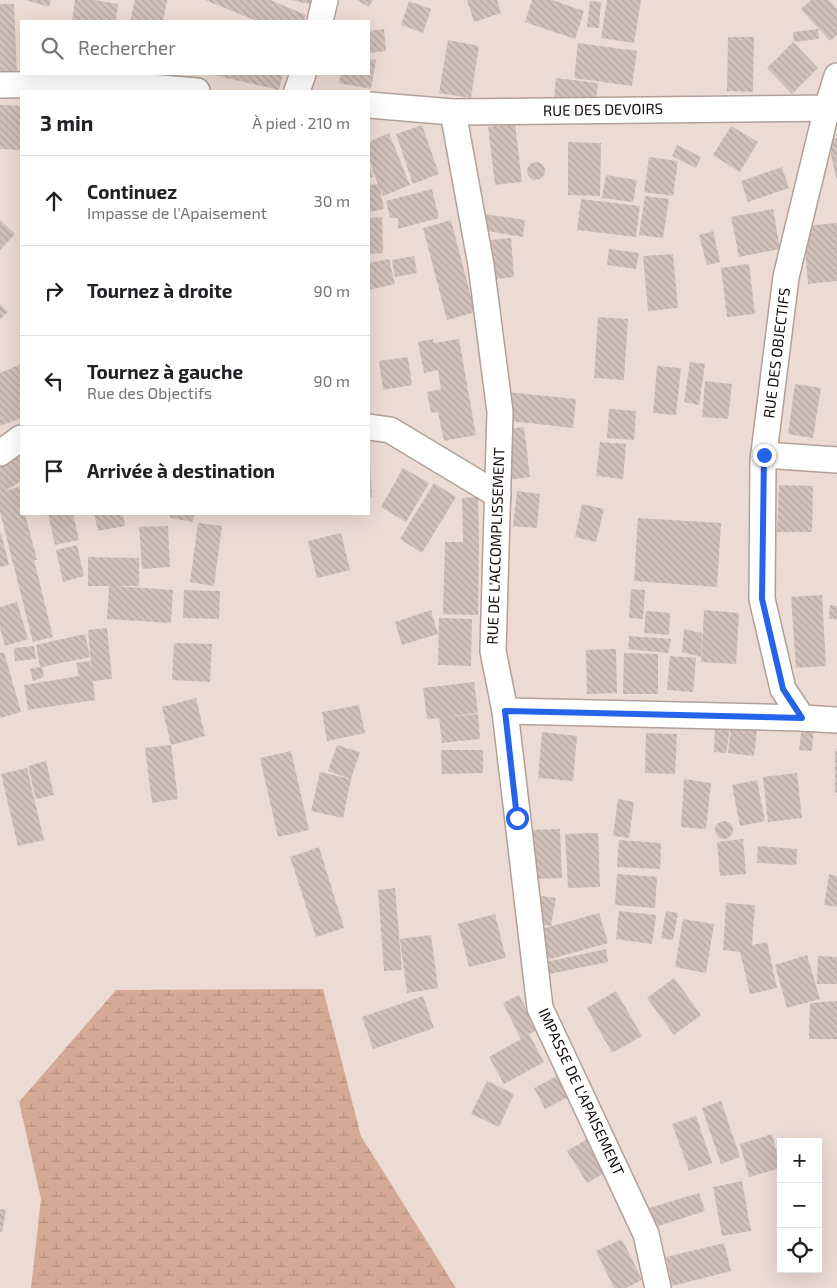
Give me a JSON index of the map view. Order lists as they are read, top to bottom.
{
  "streets": {
    "street": [
      "RUE DES DEVOIRS",
      "RUE DES OBJECTIFS",
      "RUE DE L'ACCOMPLISSEMENT",
      "IMPASSE DE L'APAISEMENT"
    ]
  },
  "crossings": [
    ["RUE DES DEVOIRS", "RUE DES OBJECTIFS"],
    ["RUE DES DEVOIRS", "RUE DE L'ACCOMPLISSEMENT"],
    ["RUE DE L'ACCOMPLISSEMENT", "IMPASSE DE L'APAISEMENT"]
  ],
  "page": {
    "search": "Rechercher",
    "heading": ["3 min", "À pied · 210 m"],
    "list": [
      ["Continuez", "Impasse de l'Apaisement", "30 m"],
      ["Tournez à droite", "90 m"],
      ["Tournez à gauche", "Rue des Objectifs", "90 m"],
      "Arrivée à destination"
    ],
    "map_buttons": ["+", "−"]
  }
}
